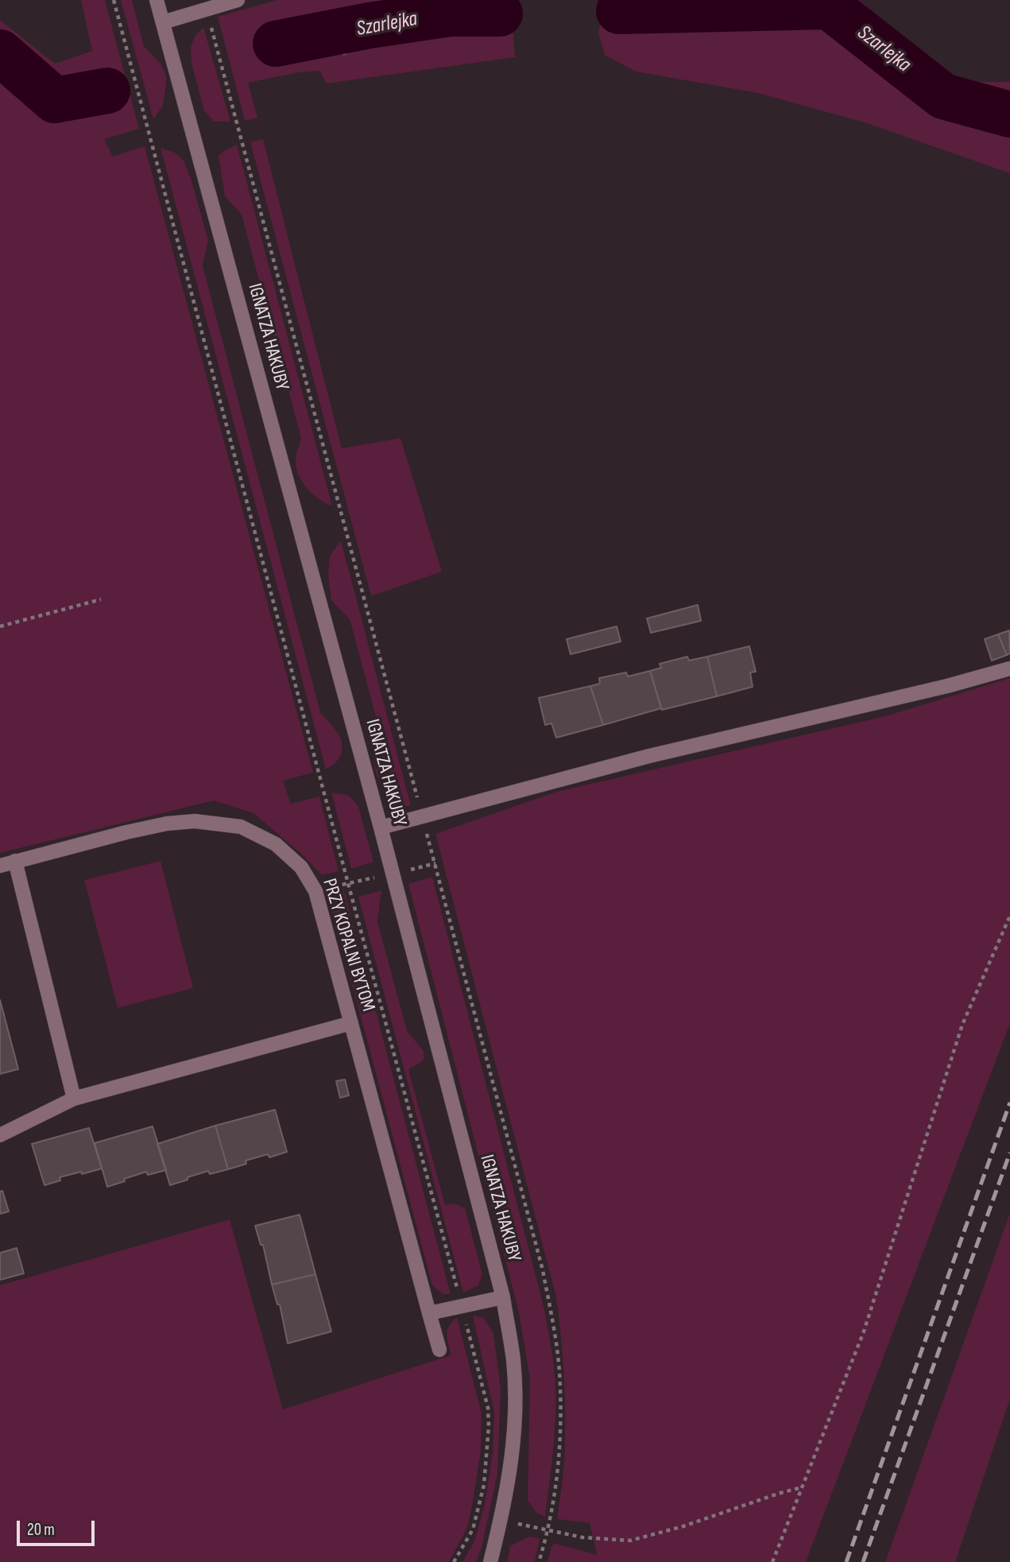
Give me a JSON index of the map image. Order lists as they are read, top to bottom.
{
  "streets": {
    "street": ["IGNATZA HAKUBY", "PRZY KOPALNI BYTOM"]
  },
  "water": ["Szarlejka"],
  "scale_bar": "20 m"
}
